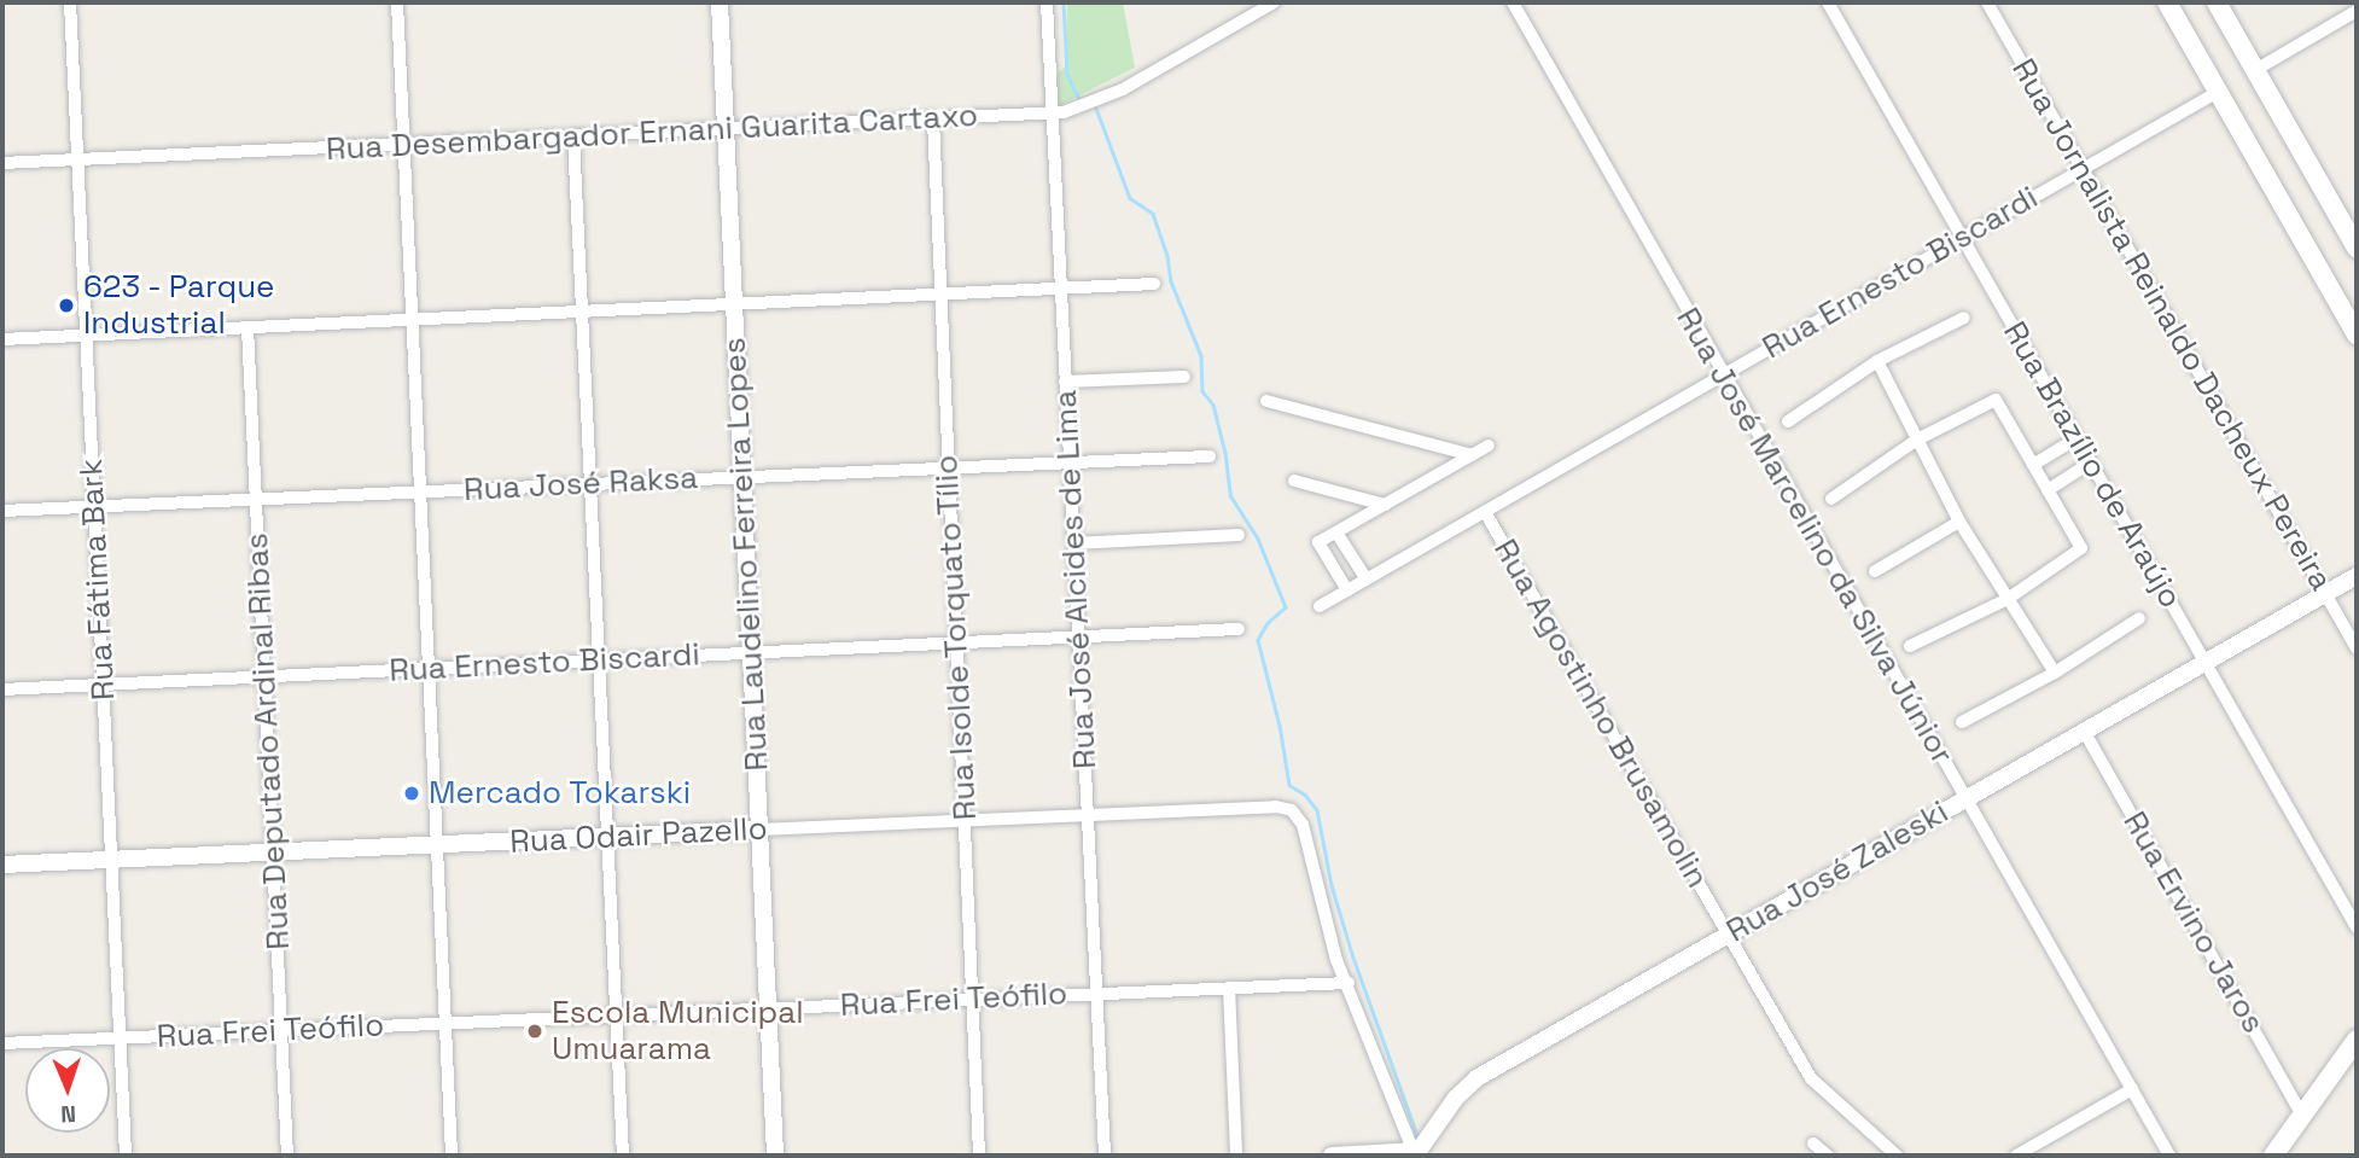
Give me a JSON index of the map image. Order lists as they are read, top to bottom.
{
  "streets": {
    "street": [
      "Rua Desembargador Ernani Guarita Cartaxo",
      "Rua Ernesto Biscardi",
      "Rua Jornalista Reinaldo Dacheux Pereira",
      "Rua Brazílio de Araújo",
      "Rua José Raksa",
      "Rua José Marcelino da Silva Júnior",
      "Rua Laudelino Ferreira Lopes",
      "Rua Fátima Bark",
      "Rua José Alcides de Lima",
      "Rua Isolde Torquato Tílio",
      "Rua Agostinho Brusamolin",
      "Rua Deputado Ardinal Ribas",
      "Rua Odair Pazello",
      "Rua José Zaleski",
      "Rua Ervino Jaros",
      "Rua Frei Teófilo"
    ]
  },
  "crossings": [
    ["Rua Desembargador Ernani Guarita Cartaxo", "Rua Laudelino Ferreira Lopes"],
    ["Rua Desembargador Ernani Guarita Cartaxo", "Rua Fátima Bark"],
    ["Rua Desembargador Ernani Guarita Cartaxo", "Rua José Alcides de Lima"],
    ["Rua Desembargador Ernani Guarita Cartaxo", "Rua Isolde Torquato Tílio"],
    ["Rua Ernesto Biscardi", "Rua Jornalista Reinaldo Dacheux Pereira"],
    ["Rua Ernesto Biscardi", "Rua Brazílio de Araújo"],
    ["Rua Ernesto Biscardi", "Rua José Marcelino da Silva Júnior"],
    ["Rua Ernesto Biscardi", "Rua Laudelino Ferreira Lopes"],
    ["Rua Ernesto Biscardi", "Rua Fátima Bark"],
    ["Rua Ernesto Biscardi", "Rua José Alcides de Lima"],
    ["Rua Ernesto Biscardi", "Rua Isolde Torquato Tílio"],
    ["Rua Ernesto Biscardi", "Rua Agostinho Brusamolin"],
    ["Rua Ernesto Biscardi", "Rua Deputado Ardinal Ribas"],
    ["Rua Jornalista Reinaldo Dacheux Pereira", "Rua José Zaleski"],
    ["Rua Brazílio de Araújo", "Rua José Zaleski"],
    ["Rua José Raksa", "Rua Laudelino Ferreira Lopes"],
    ["Rua José Raksa", "Rua Fátima Bark"],
    ["Rua José Raksa", "Rua José Alcides de Lima"],
    ["Rua José Raksa", "Rua Isolde Torquato Tílio"],
    ["Rua José Raksa", "Rua Deputado Ardinal Ribas"],
    ["Rua José Marcelino da Silva Júnior", "Rua José Zaleski"],
    ["Rua Laudelino Ferreira Lopes", "Rua Odair Pazello"],
    ["Rua Laudelino Ferreira Lopes", "Rua Frei Teófilo"],
    ["Rua Fátima Bark", "Rua Odair Pazello"],
    ["Rua Fátima Bark", "Rua Frei Teófilo"],
    ["Rua José Alcides de Lima", "Rua Odair Pazello"],
    ["Rua José Alcides de Lima", "Rua Frei Teófilo"],
    ["Rua Isolde Torquato Tílio", "Rua Odair Pazello"],
    ["Rua Isolde Torquato Tílio", "Rua Frei Teófilo"],
    ["Rua Agostinho Brusamolin", "Rua José Zaleski"],
    ["Rua Deputado Ardinal Ribas", "Rua Odair Pazello"],
    ["Rua Deputado Ardinal Ribas", "Rua Frei Teófilo"],
    ["Rua Odair Pazello", "Rua Frei Teófilo"],
    ["Rua José Zaleski", "Rua Ervino Jaros"]
  ],
  "places": ["623 - Parque Industrial", "Mercado Tokarski", "Escola Municipal Umuarama"],
  "north": "bottom"
}
